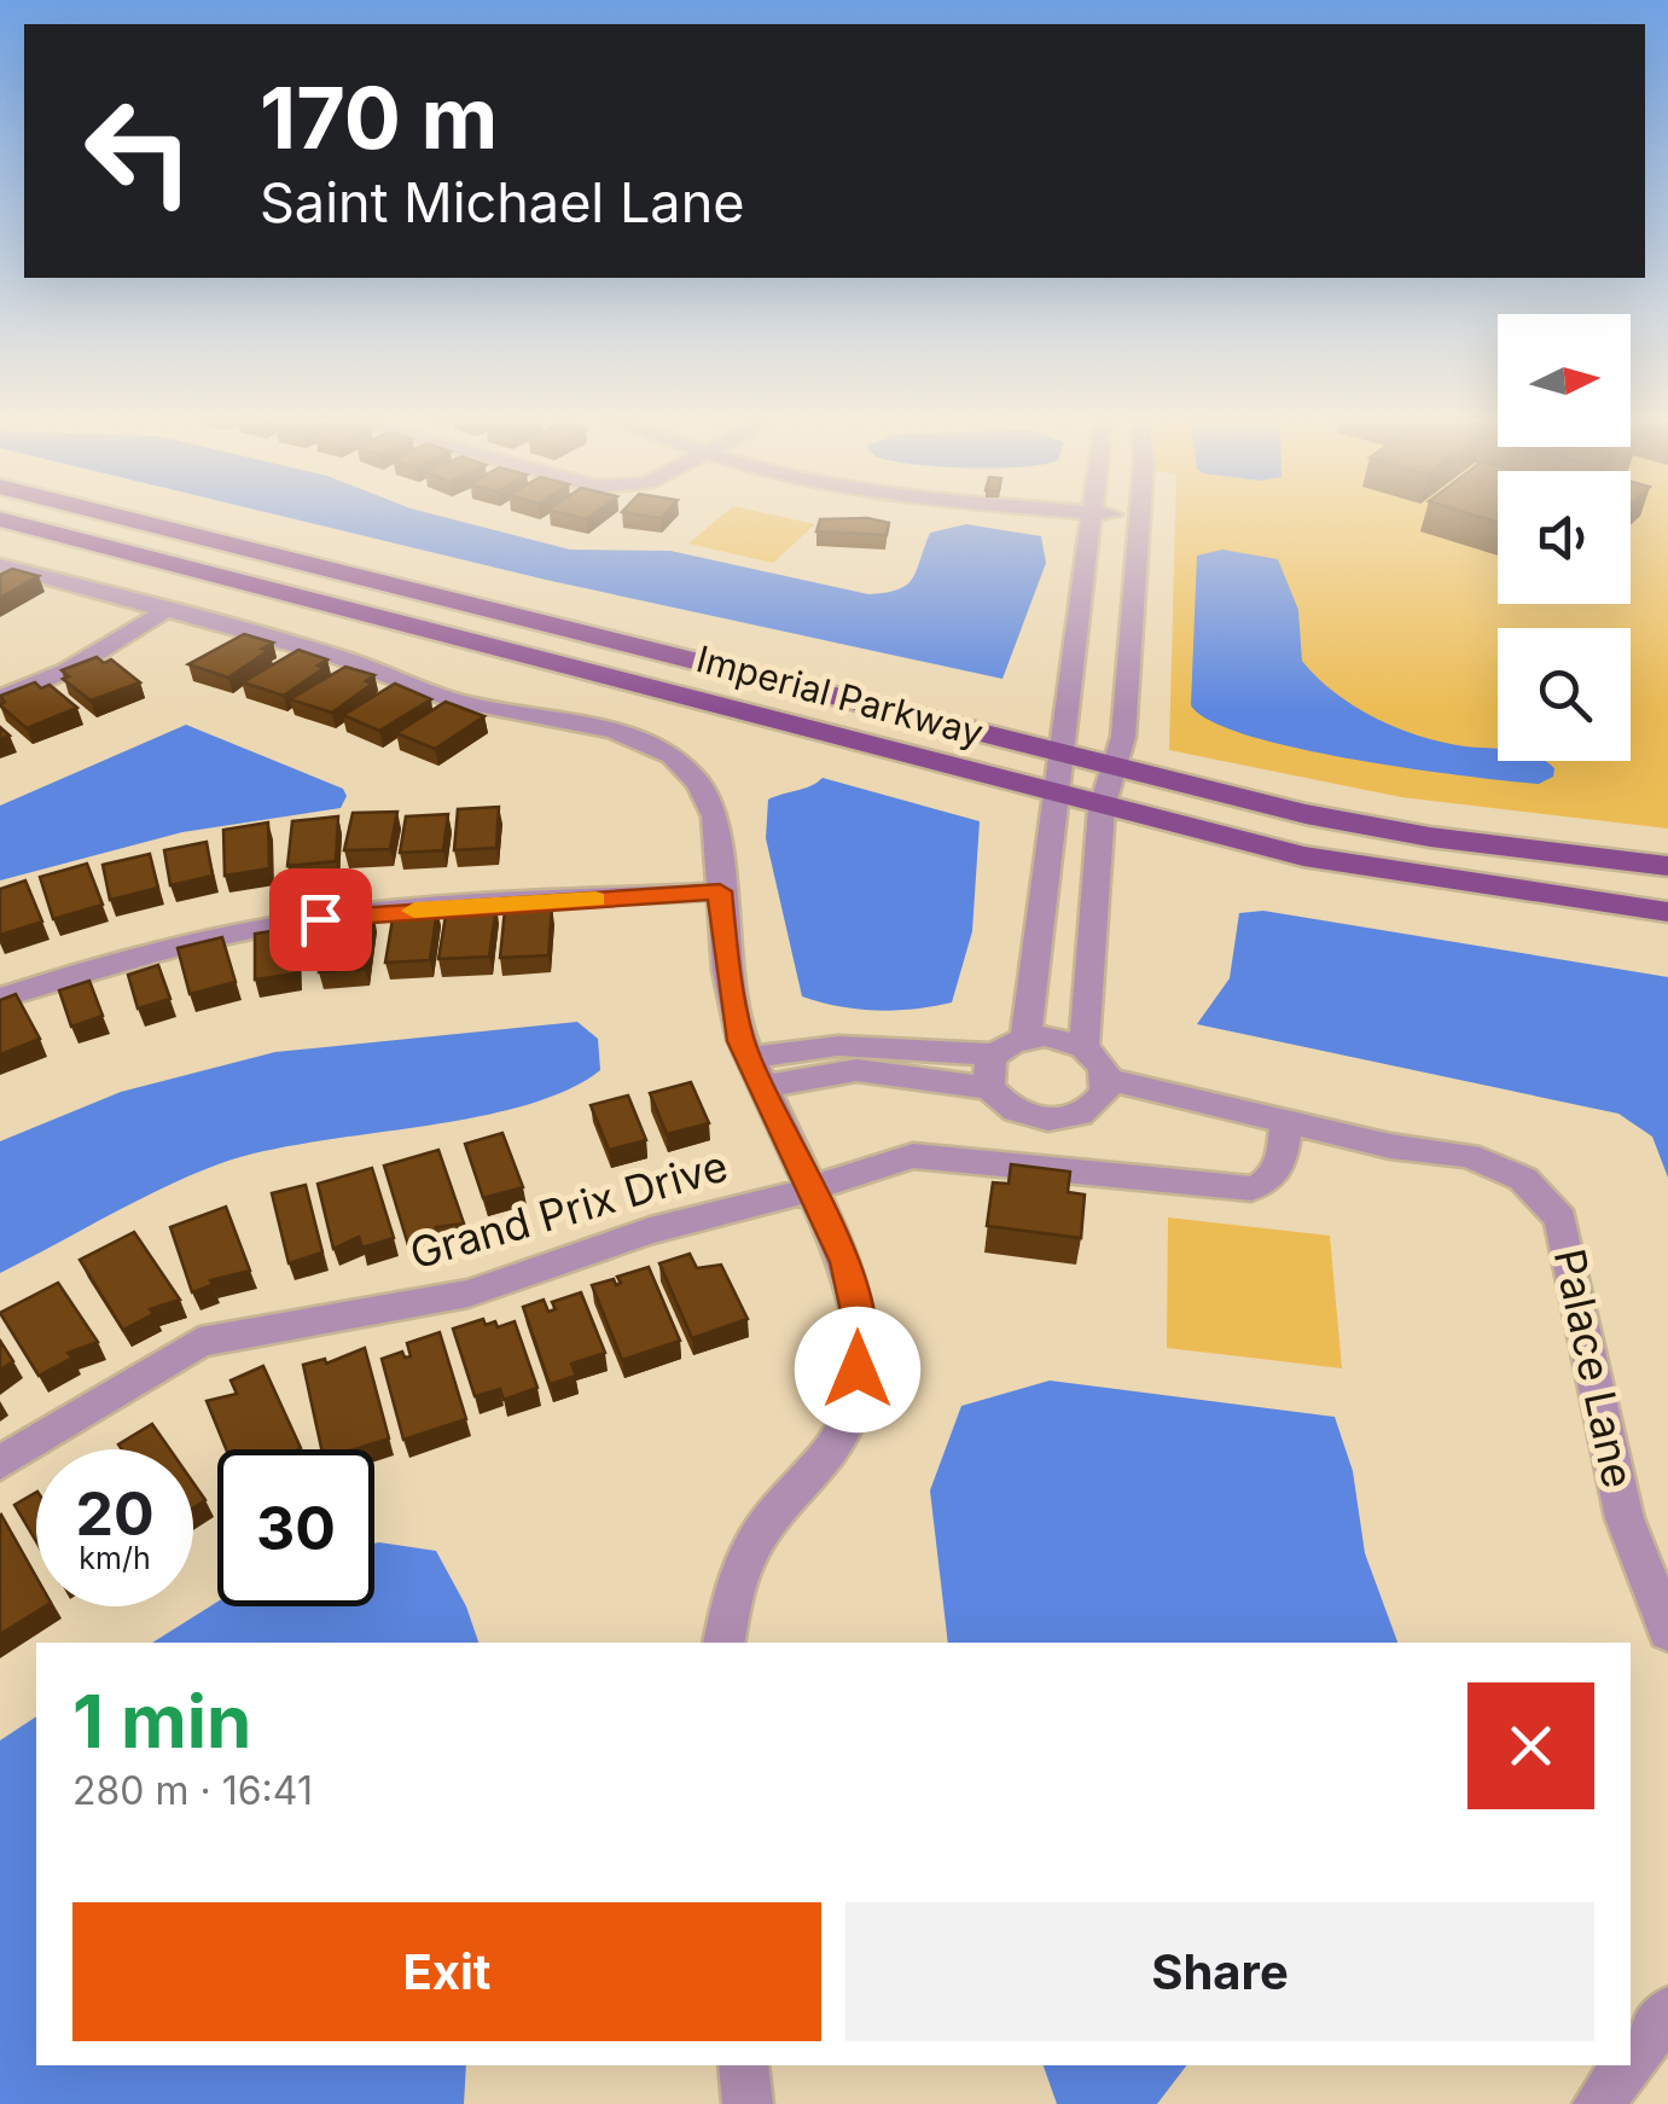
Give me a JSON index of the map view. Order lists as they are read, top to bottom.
{
  "streets": {
    "main road": ["Imperial Parkway"],
    "street": ["Grand Prix Drive", "Palace Lane"]
  },
  "crossings": [
    ["Grand Prix Drive", "Palace Lane"]
  ],
  "north": "right",
  "page": {
    "turn": ["170 m", "Saint Michael Lane"],
    "speed": "20 km/h",
    "limit": "30",
    "heading": ["1 min", "280 m · 16:41"],
    "buttons": ["Exit", "Share"]
  }
}
